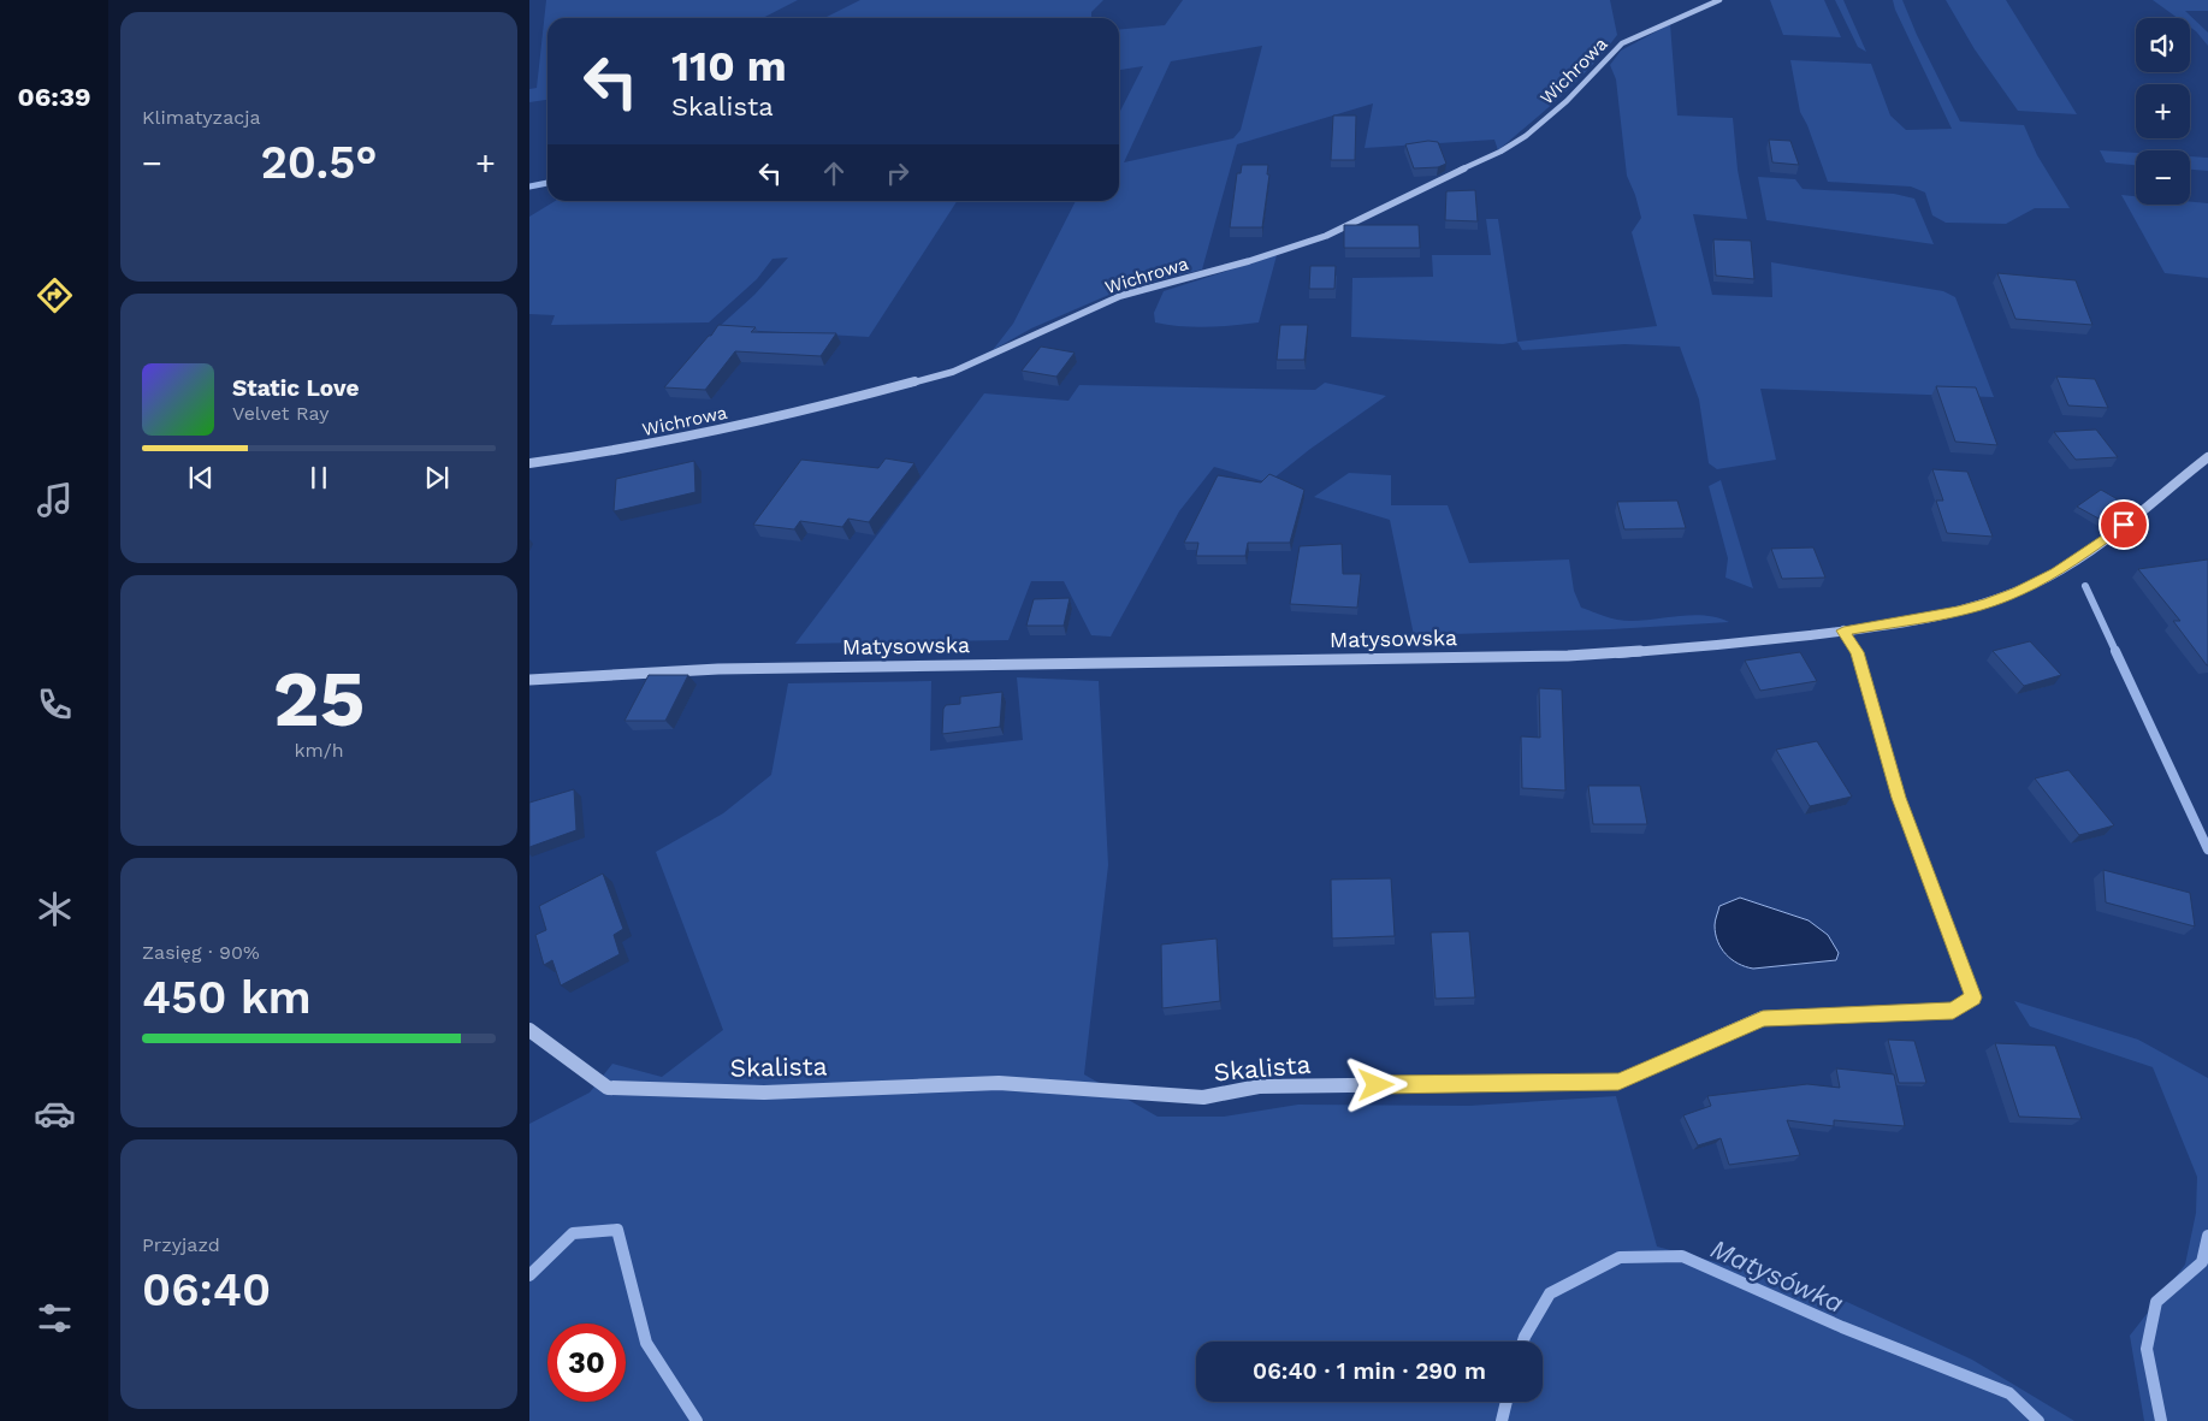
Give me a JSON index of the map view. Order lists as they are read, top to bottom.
{
  "streets": {
    "street": ["Wichrowa", "Matysowska", "Skalista"]
  },
  "crossings": [
    ["Matysowska", "Skalista"]
  ],
  "water": ["Matysówka"],
  "page": {
    "tabs": "06:39",
    "tile": [
      "Klimatyzacja",
      ["25", "km/h"],
      ["Zasięg · 90%", "450 km"],
      ["Przyjazd", "06:40"]
    ],
    "map_buttons": ["+", "−"],
    "turn": ["110 m", "Skalista"],
    "heat": ["−", "20.5°", "+"],
    "song": ["Static Love", "Velvet Ray"],
    "limit": "30",
    "trip": "06:40 · 1 min · 290 m"
  }
}
